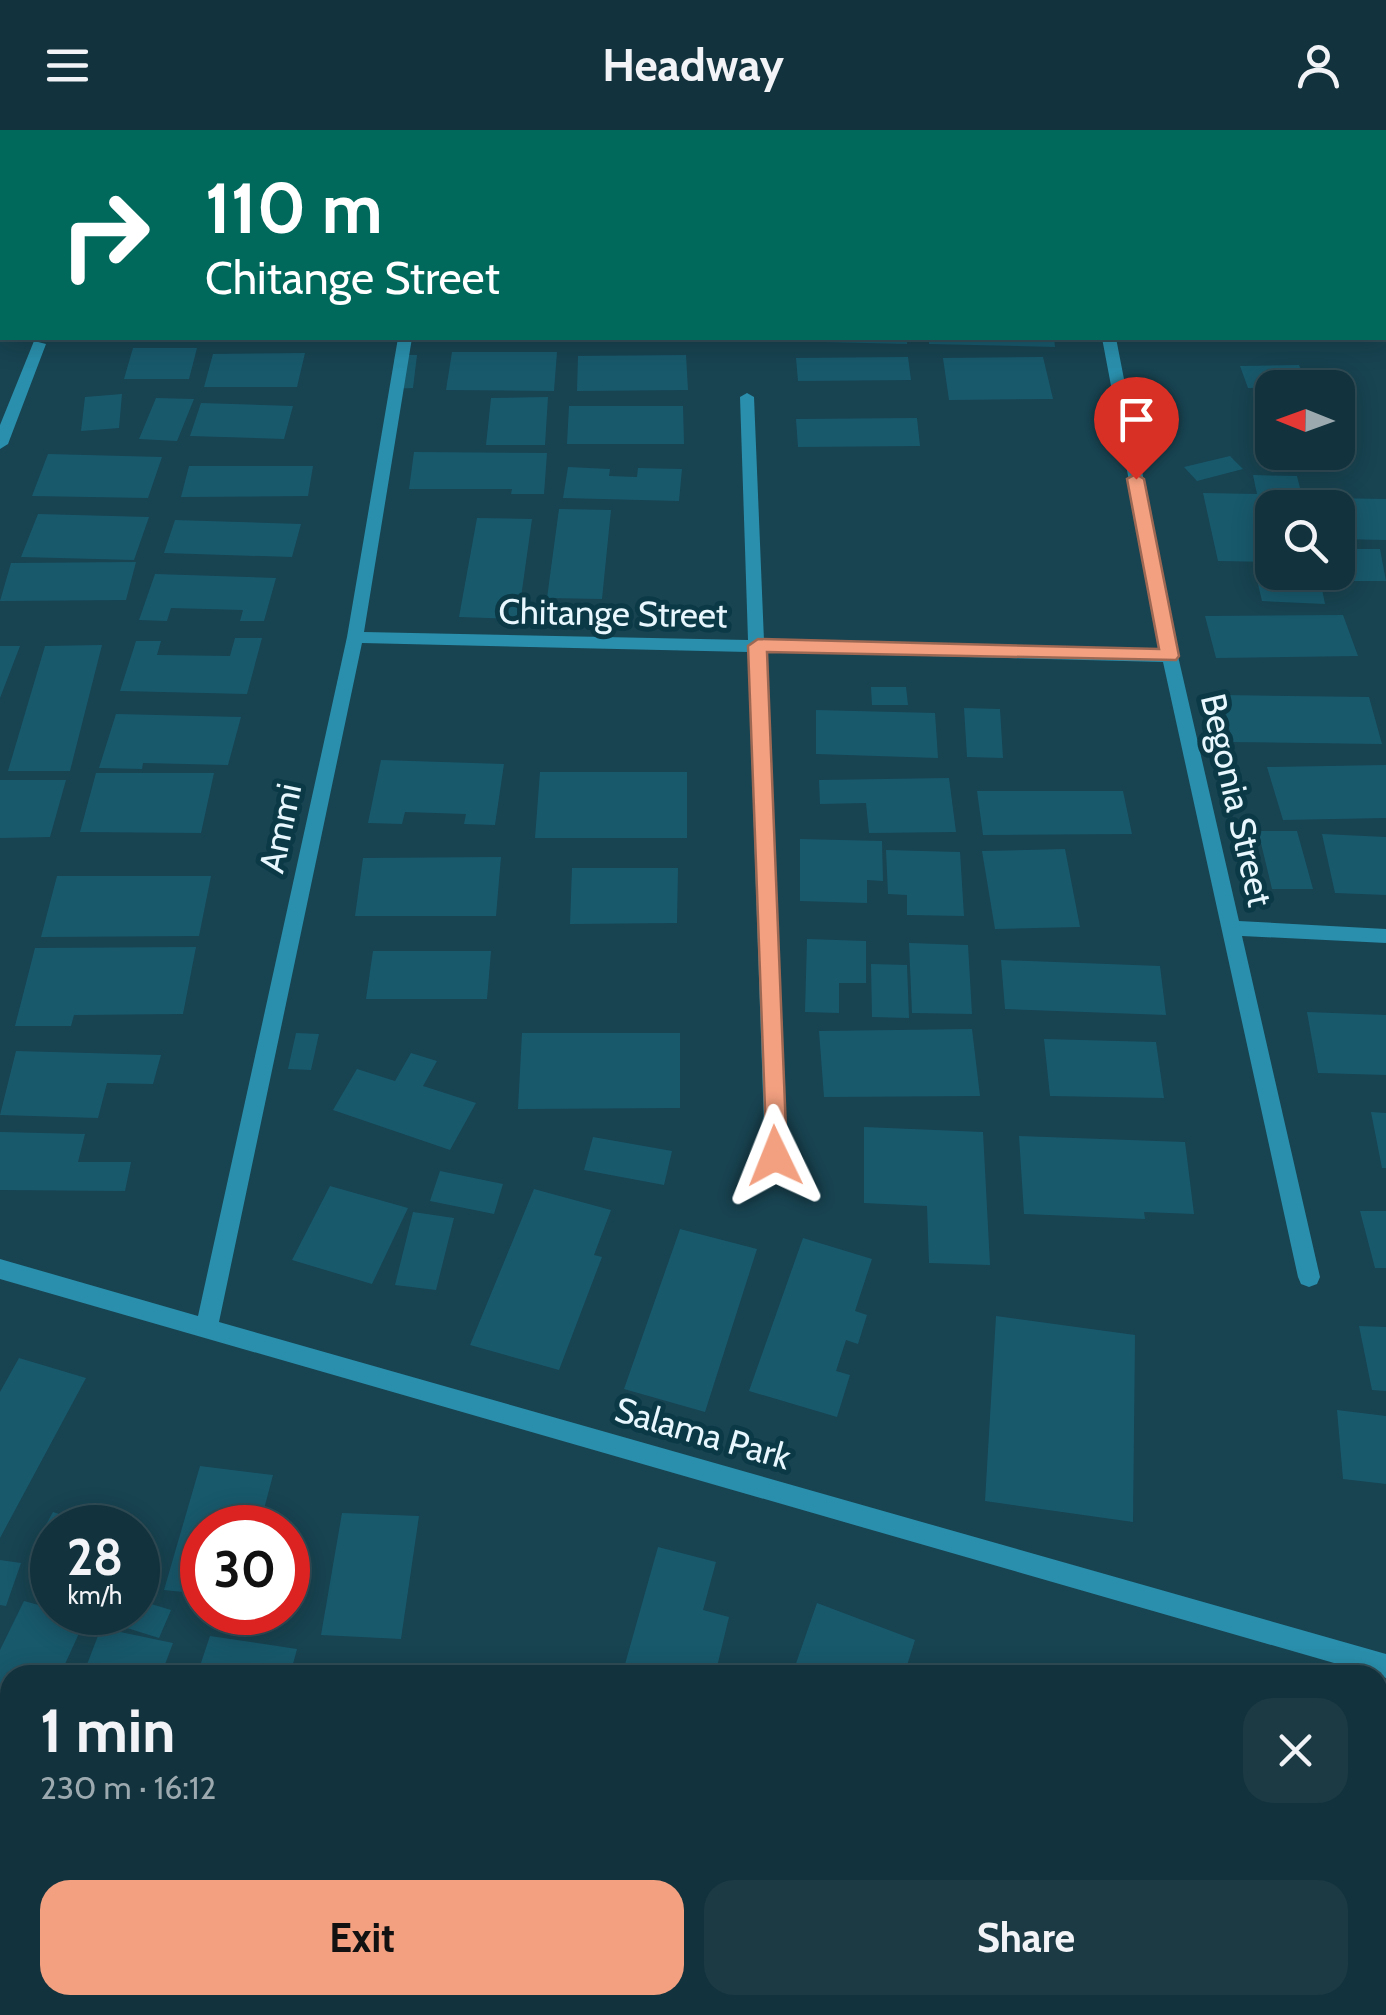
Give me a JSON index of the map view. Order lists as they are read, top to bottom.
{
  "streets": {
    "street": [
      "Chitange Street",
      "Begonia Street",
      "Ammi",
      "Salama Park"
    ]
  },
  "crossings": [
    ["Chitange Street", "Begonia Street"],
    ["Chitange Street", "Ammi"],
    ["Ammi", "Salama Park"]
  ],
  "north": "left",
  "page": {
    "header": "Headway",
    "turn": ["110 m", "Chitange Street"],
    "speed": "28 km/h",
    "limit": "30",
    "heading": ["1 min", "230 m · 16:12"],
    "buttons": ["Exit", "Share"]
  }
}
